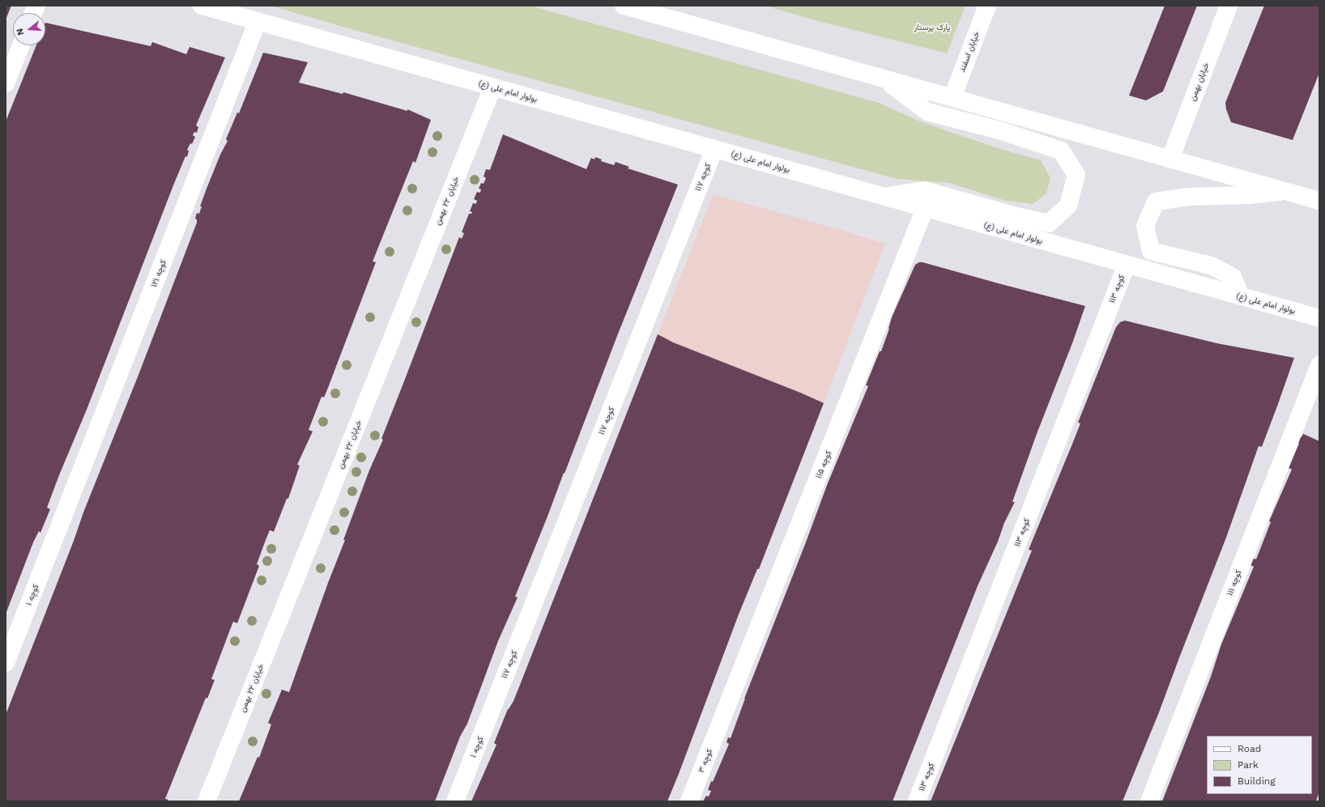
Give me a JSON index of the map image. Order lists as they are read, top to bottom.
{
  "streets": {
    "street": [
      "خیابان اسفند",
      "خیابان بهمن",
      "بولوار امام علی (ع)",
      "کوچه ۱۱۷",
      "خیابان ۲۲ بهمن",
      "کوچه ۱۲۱",
      "کوچه ۱۱۳",
      "کوچه ۱۱۵",
      "کوچه ۱۱۱",
      "کوچه ۱",
      "کوچه ۳"
    ]
  },
  "crossings": [
    ["بولوار امام علی (ع)", "کوچه ۱۱۷"],
    ["بولوار امام علی (ع)", "خیابان ۲۲ بهمن"],
    ["بولوار امام علی (ع)", "کوچه ۱۲۱"],
    ["بولوار امام علی (ع)", "کوچه ۱۱۳"],
    ["بولوار امام علی (ع)", "کوچه ۱۱۵"],
    ["کوچه ۱۱۷", "کوچه ۱"],
    ["کوچه ۱۲۱", "کوچه ۱"],
    ["کوچه ۱۱۵", "کوچه ۳"]
  ],
  "parks": ["پارک پرستار"],
  "legend": ["Road", "Park", "Building"],
  "north": "left"
}
